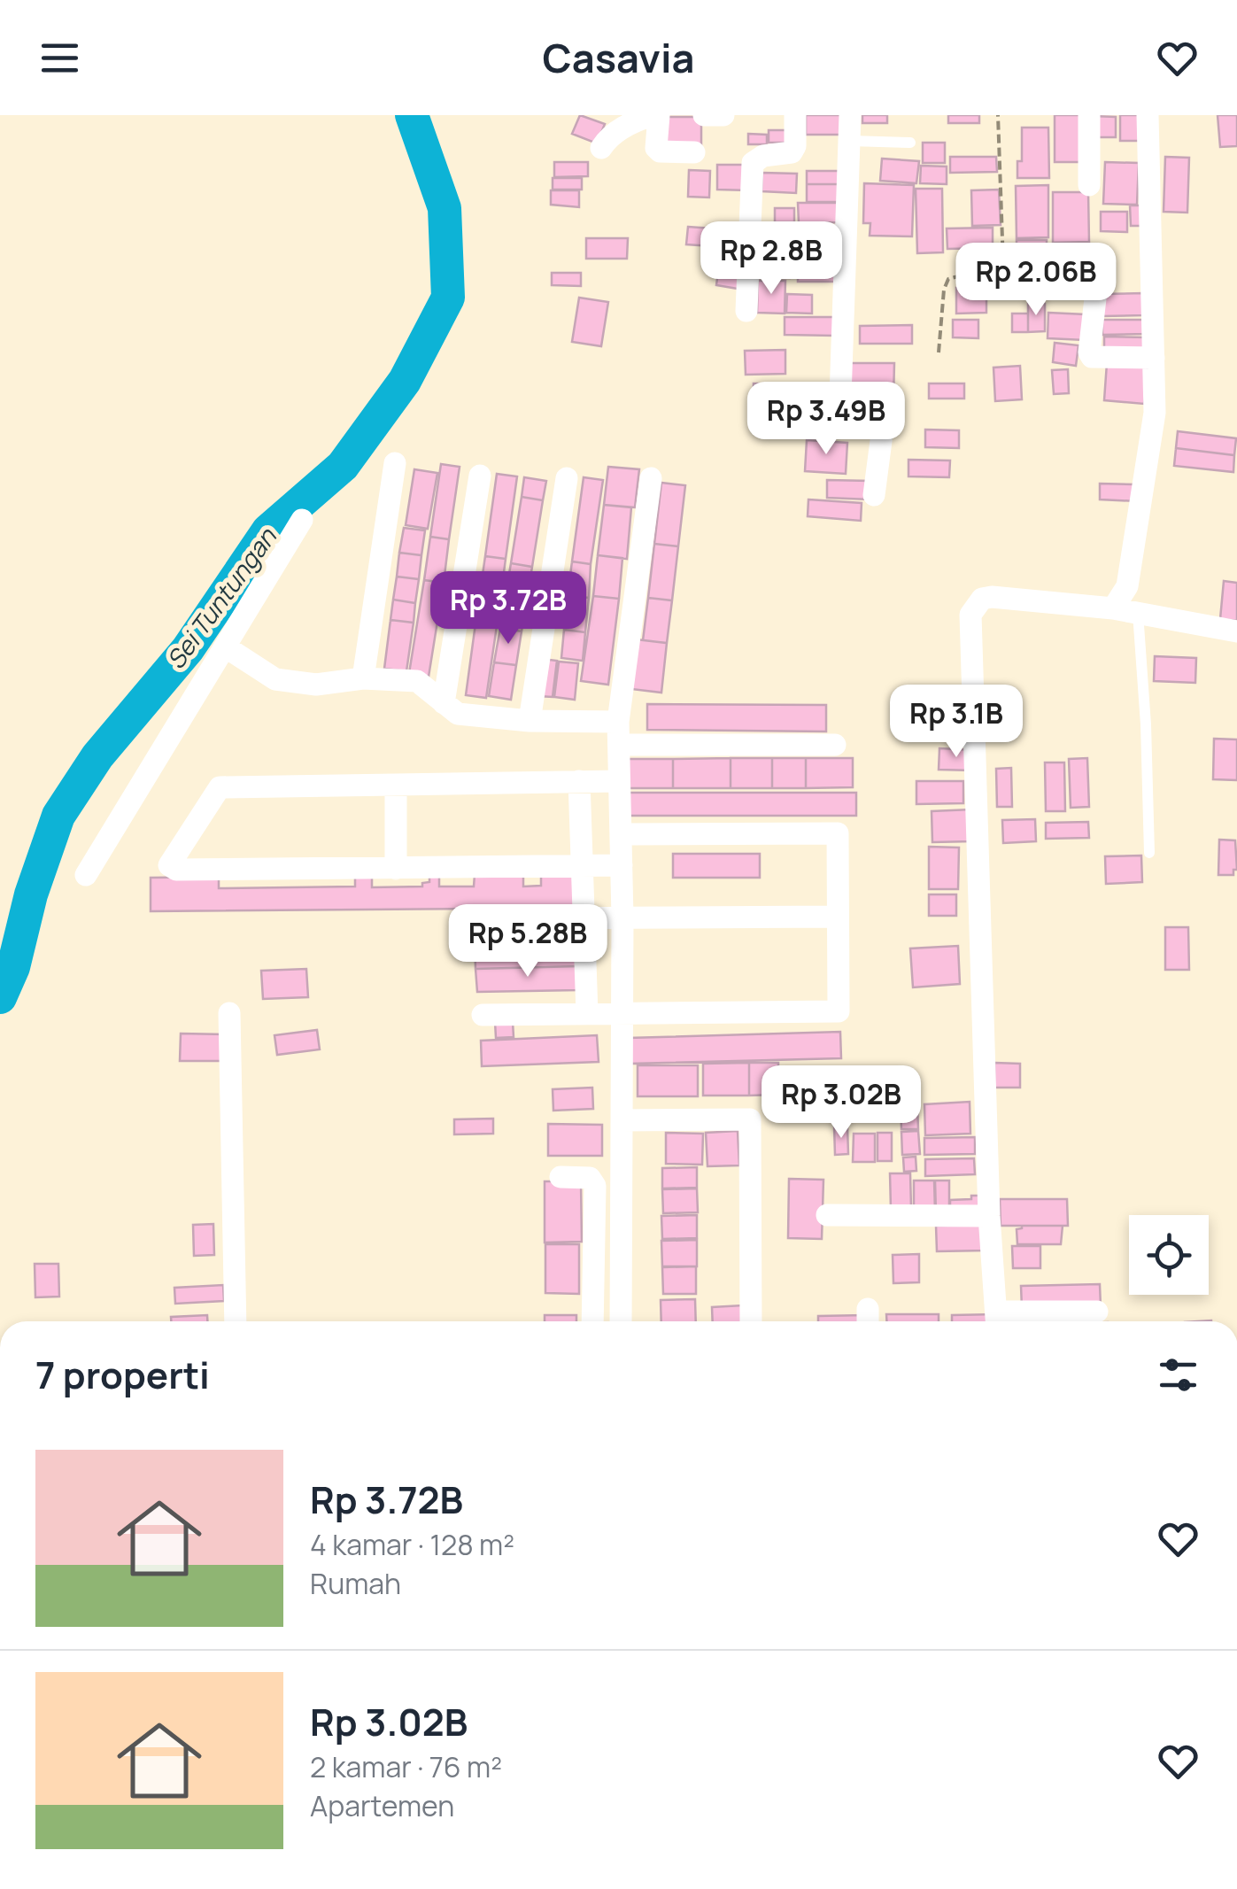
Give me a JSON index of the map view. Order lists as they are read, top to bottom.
{
  "water": ["Sei Tuntungan"],
  "page": {
    "header": "Casavia",
    "price": [
      "Rp 2.8B",
      "Rp 2.06B",
      "Rp 3.49B",
      "Rp 3.72B",
      "Rp 3.1B",
      "Rp 5.28B",
      "Rp 3.02B"
    ],
    "heading": "7 properti",
    "list": [
      {
        "name": "Rp 3.72B",
        "note": "4 kamar · 128 m² · Rumah"
      },
      {
        "name": "Rp 3.02B",
        "note": "2 kamar · 76 m² · Apartemen"
      }
    ]
  }
}
